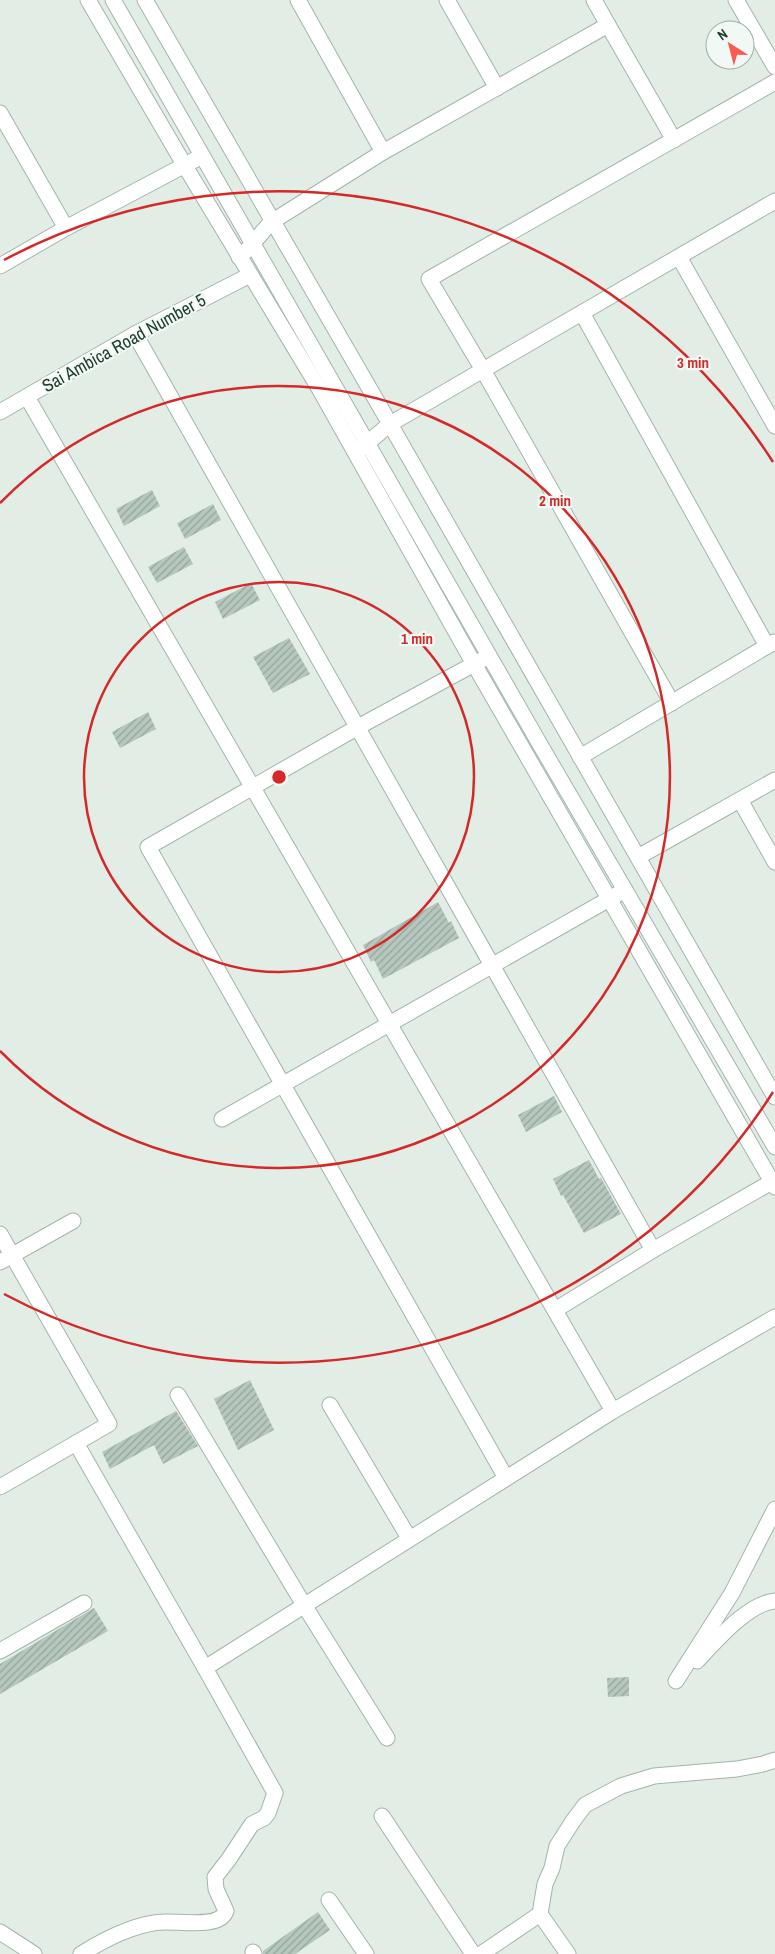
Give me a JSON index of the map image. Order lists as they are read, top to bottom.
{
  "streets": {
    "street": ["Sai Ambica Road Number 5"]
  },
  "north": "top left",
  "rings": ["3 min", "2 min", "1 min"]
}
